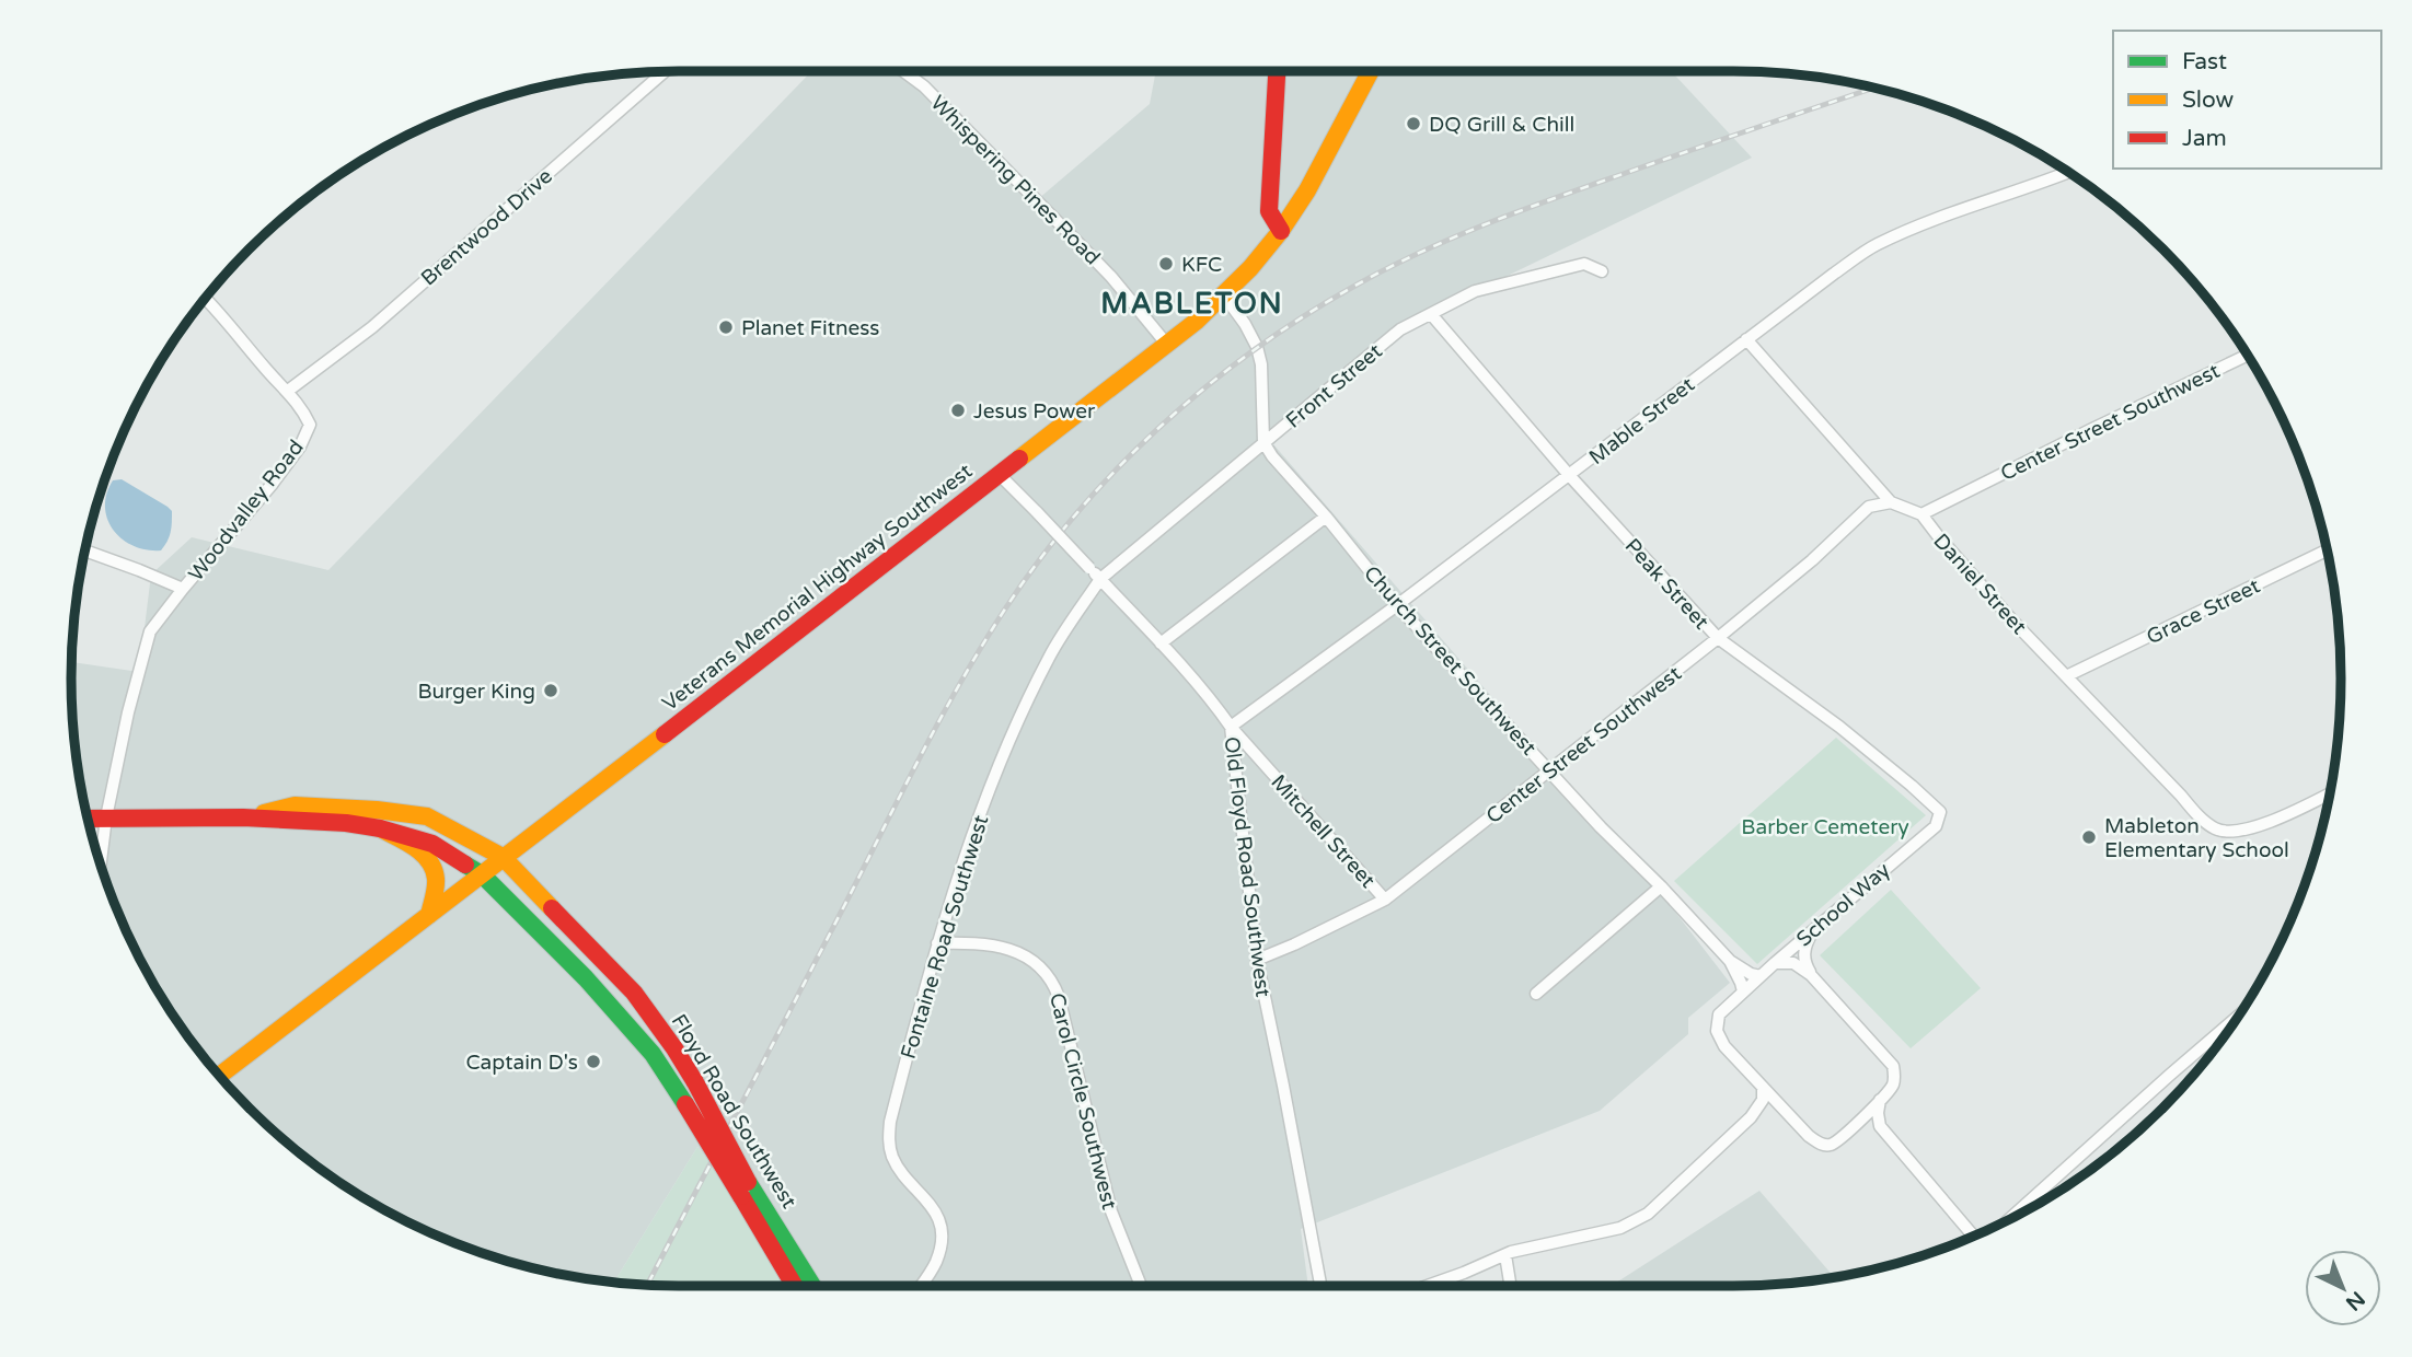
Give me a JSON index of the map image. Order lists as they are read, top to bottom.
{
  "streets": {
    "main road": ["Veterans Memorial Highway Southwest", "Floyd Road Southwest"],
    "street": [
      "Whispering Pines Road",
      "Brentwood Drive",
      "Front Street",
      "Mable Street",
      "Center Street Southwest",
      "Woodvalley Road",
      "Peak Street",
      "Daniel Street",
      "Grace Street",
      "Church Street Southwest",
      "Mitchell Street",
      "Old Floyd Road Southwest",
      "School Way",
      "Fontaine Road Southwest",
      "Carol Circle Southwest"
    ]
  },
  "crossings": [
    ["Whispering Pines Road", "Veterans Memorial Highway Southwest"],
    ["Brentwood Drive", "Woodvalley Road"],
    ["Front Street", "Peak Street"],
    ["Front Street", "Church Street Southwest"],
    ["Front Street", "Old Floyd Road Southwest"],
    ["Front Street", "Fontaine Road Southwest"],
    ["Mable Street", "Peak Street"],
    ["Mable Street", "Daniel Street"],
    ["Mable Street", "Church Street Southwest"],
    ["Mable Street", "Mitchell Street"],
    ["Mable Street", "Old Floyd Road Southwest"],
    ["Center Street Southwest", "Peak Street"],
    ["Center Street Southwest", "Daniel Street"],
    ["Center Street Southwest", "Church Street Southwest"],
    ["Center Street Southwest", "Mitchell Street"],
    ["Center Street Southwest", "Old Floyd Road Southwest"],
    ["Peak Street", "School Way"],
    ["Daniel Street", "Grace Street"],
    ["Veterans Memorial Highway Southwest", "Old Floyd Road Southwest"],
    ["Veterans Memorial Highway Southwest", "Floyd Road Southwest"],
    ["Mitchell Street", "Old Floyd Road Southwest"],
    ["Old Floyd Road Southwest", "Fontaine Road Southwest"],
    ["Fontaine Road Southwest", "Carol Circle Southwest"]
  ],
  "districts": ["MABLETON"],
  "parks": ["Barber Cemetery"],
  "places": [
    "DQ Grill & Chill",
    "KFC",
    "Planet Fitness",
    "Jesus Power",
    "Burger King",
    "Mableton Elementary School",
    "Captain D's"
  ],
  "legend": ["Fast", "Slow", "Jam"],
  "north": "bottom right"
}
